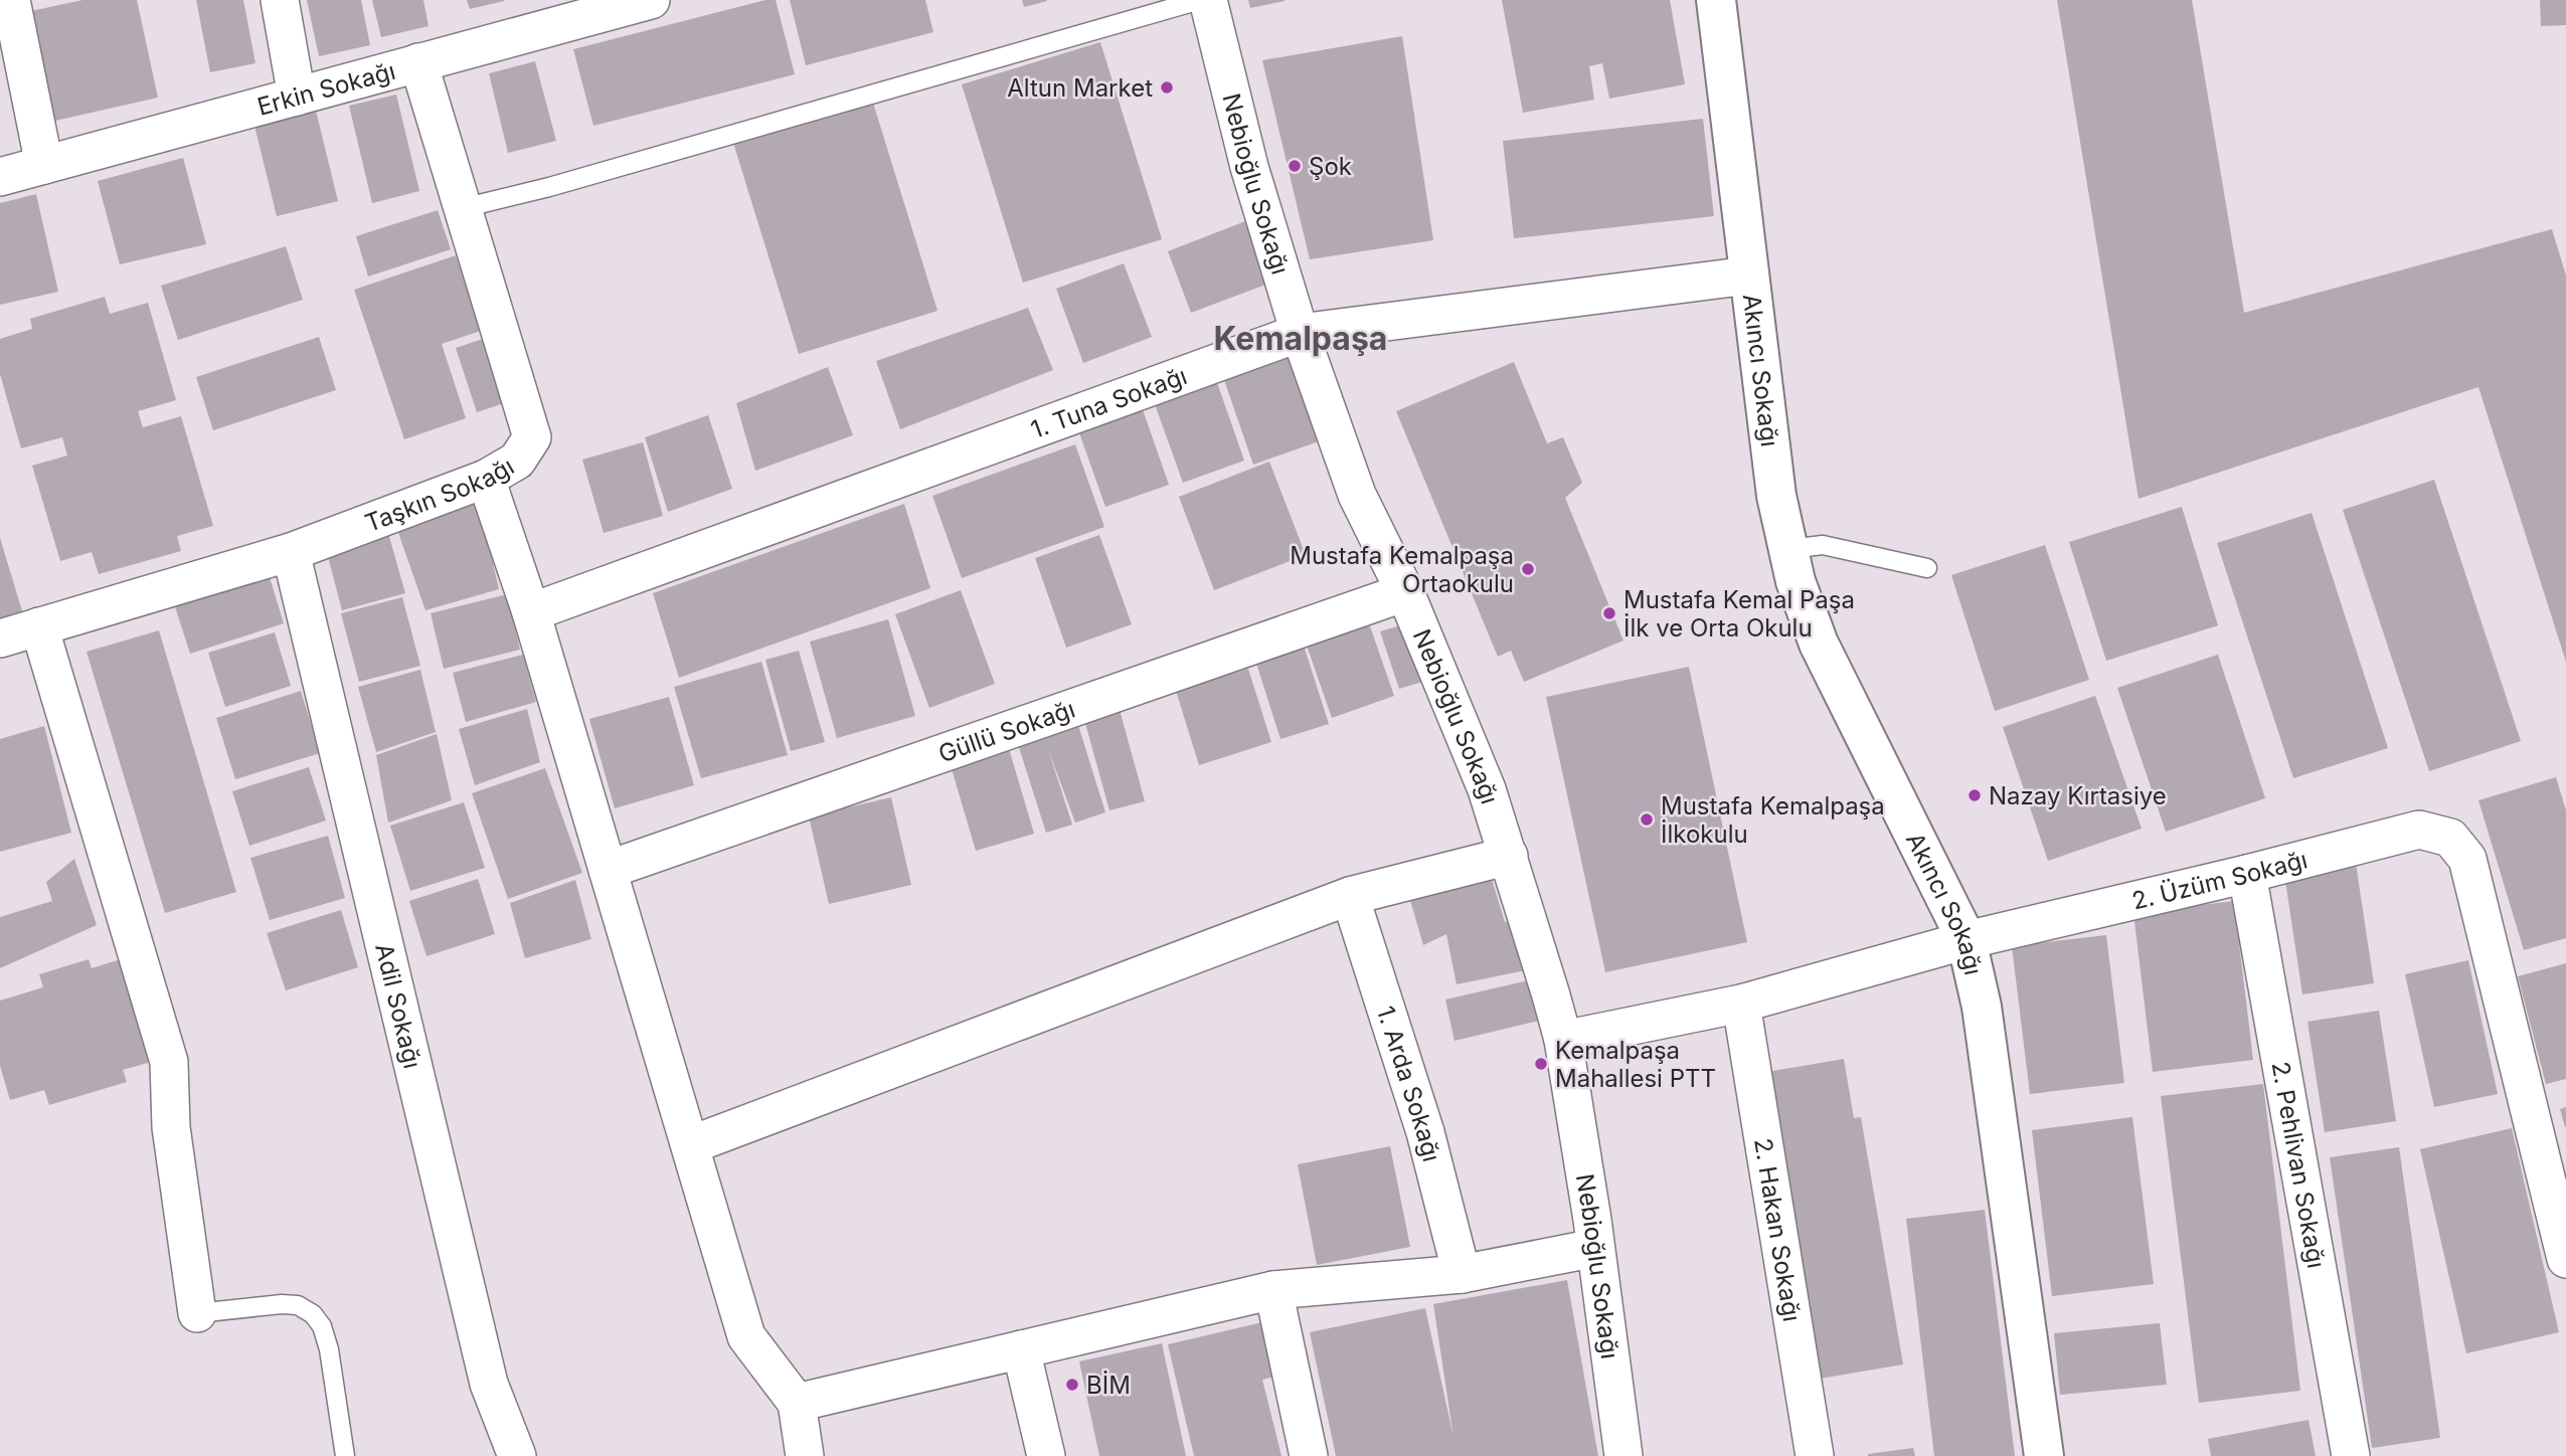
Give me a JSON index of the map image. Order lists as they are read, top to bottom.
{
  "streets": {
    "street": [
      "Erkin Sokağı",
      "Nebioğlu Sokağı",
      "Akıncı Sokağı",
      "1. Tuna Sokağı",
      "Taşkın Sokağı",
      "Güllü Sokağı",
      "2. Üzüm Sokağı",
      "Adil Sokağı",
      "1. Arda Sokağı",
      "2. Pehlivan Sokağı",
      "2. Hakan Sokağı"
    ]
  },
  "crossings": [
    ["Erkin Sokağı", "Taşkın Sokağı"],
    ["Nebioğlu Sokağı", "1. Tuna Sokağı"],
    ["Nebioğlu Sokağı", "Güllü Sokağı"],
    ["Nebioğlu Sokağı", "2. Üzüm Sokağı"],
    ["Akıncı Sokağı", "1. Tuna Sokağı"],
    ["Akıncı Sokağı", "2. Üzüm Sokağı"],
    ["Taşkın Sokağı", "Adil Sokağı"],
    ["2. Üzüm Sokağı", "2. Pehlivan Sokağı"],
    ["2. Üzüm Sokağı", "2. Hakan Sokağı"]
  ],
  "districts": ["Kemalpaşa"],
  "places": [
    "Altun Market",
    "Şok",
    "Mustafa Kemalpaşa Ortaokulu",
    "Mustafa Kemal Paşa İlk ve Orta Okulu",
    "Nazay Kırtasiye",
    "Mustafa Kemalpaşa İlkokulu",
    "Kemalpaşa Mahallesi PTT",
    "BİM"
  ]
}
